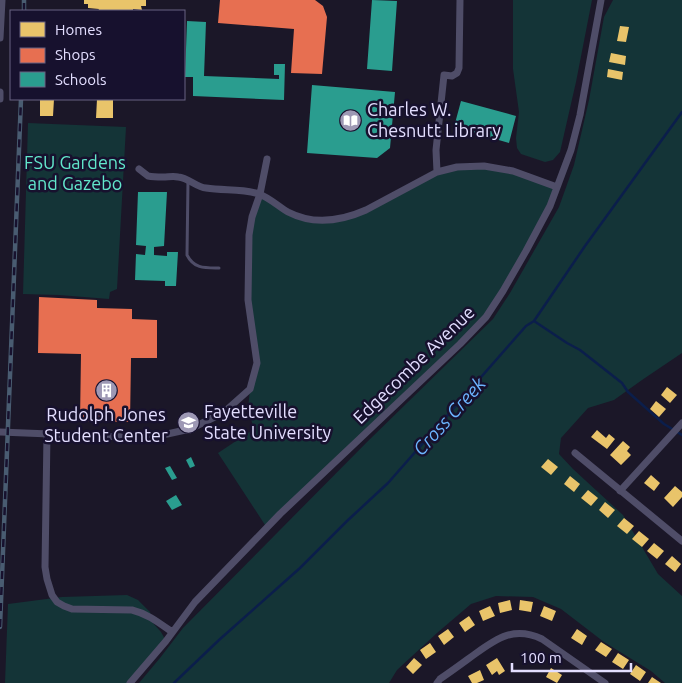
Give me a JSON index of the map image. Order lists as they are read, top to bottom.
{
  "streets": {
    "street": ["Edgecombe Avenue"]
  },
  "water": ["Cross Creek"],
  "parks": ["FSU Gardens and Gazebo"],
  "places": {
    "library": ["Charles W. Chesnutt Library"],
    "building": ["Rudolph Jones Student Center"],
    "school or university": ["Fayetteville State University"]
  },
  "legend": ["Homes", "Shops", "Schools"],
  "scale_bar": "100 m"
}
